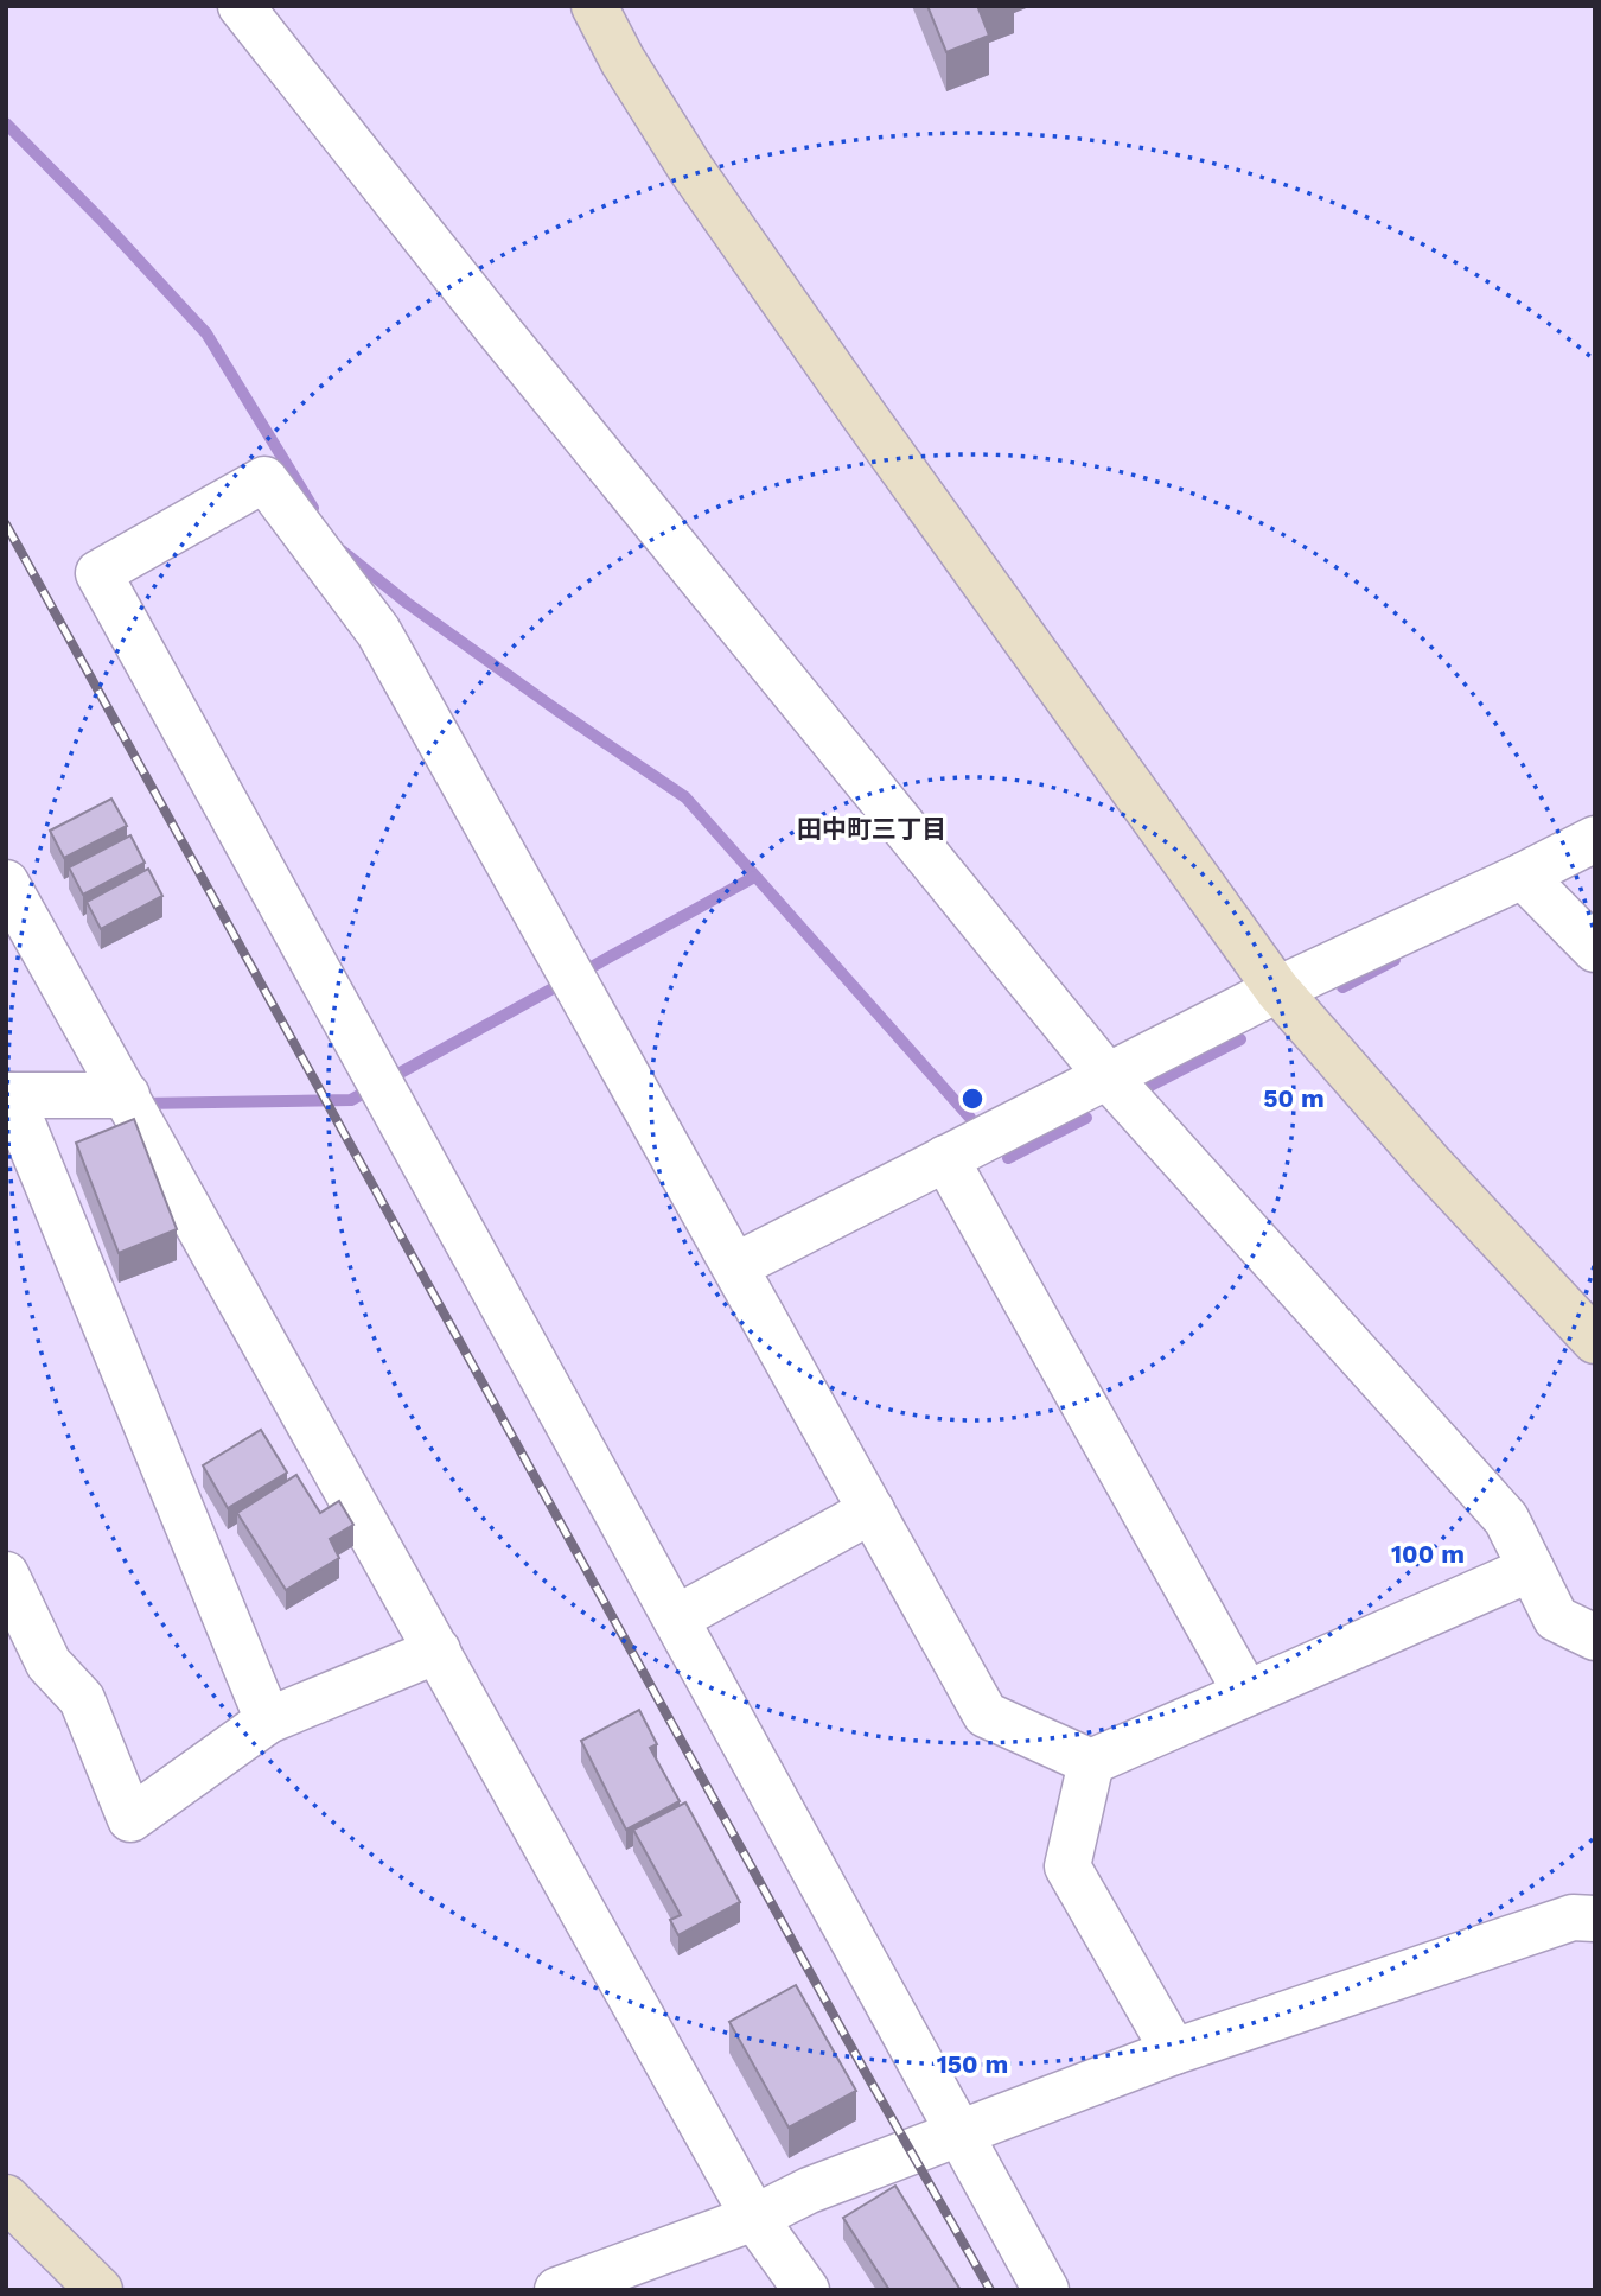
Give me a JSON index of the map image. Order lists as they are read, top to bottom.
{
  "districts": ["田中町三丁目"],
  "rings": ["50 m", "100 m", "150 m"]
}
